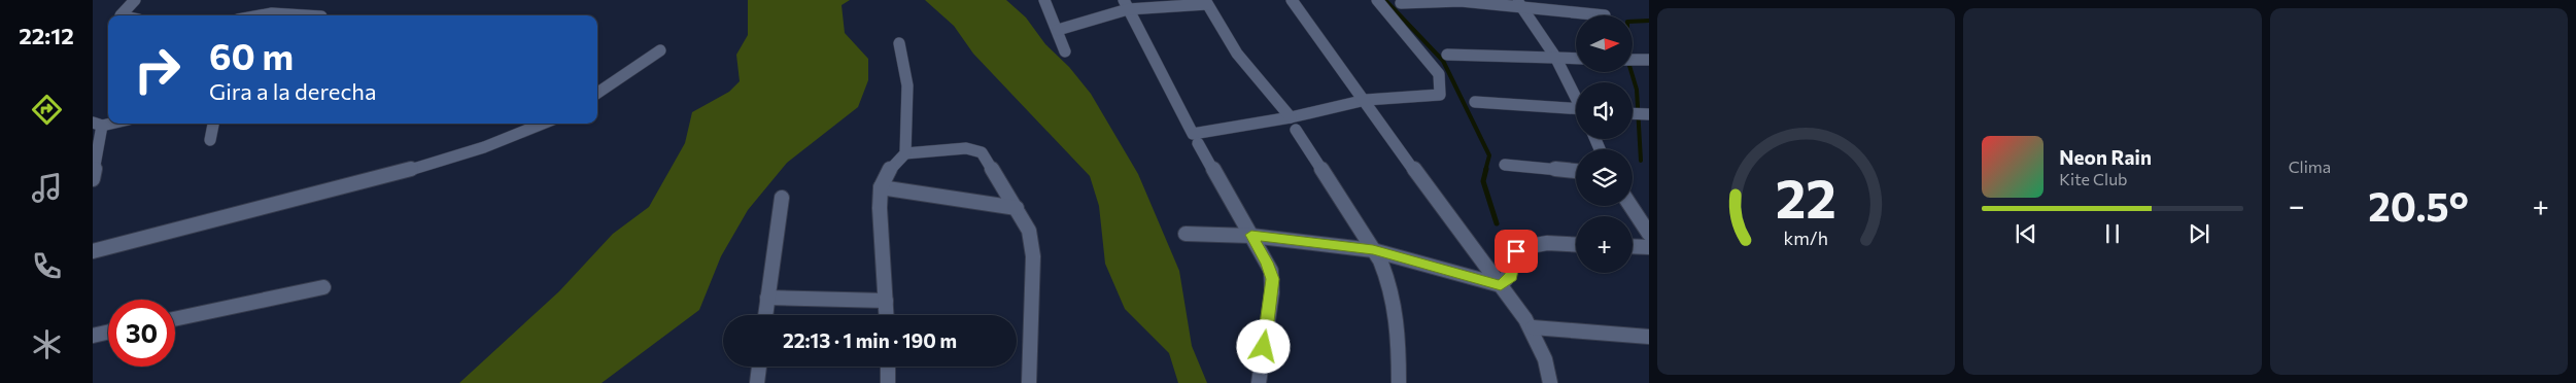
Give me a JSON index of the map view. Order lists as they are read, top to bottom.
{
  "north": "right",
  "page": {
    "tabs": "22:12",
    "tile": "Clima",
    "map_buttons": "+",
    "turn": ["60 m", "Gira a la derecha"],
    "song": ["Neon Rain", "Kite Club"],
    "heat": ["−", "20.5°", "+"],
    "limit": "30",
    "trip": "22:13 · 1 min · 190 m",
    "gauge": ["22", "km/h"]
  }
}
